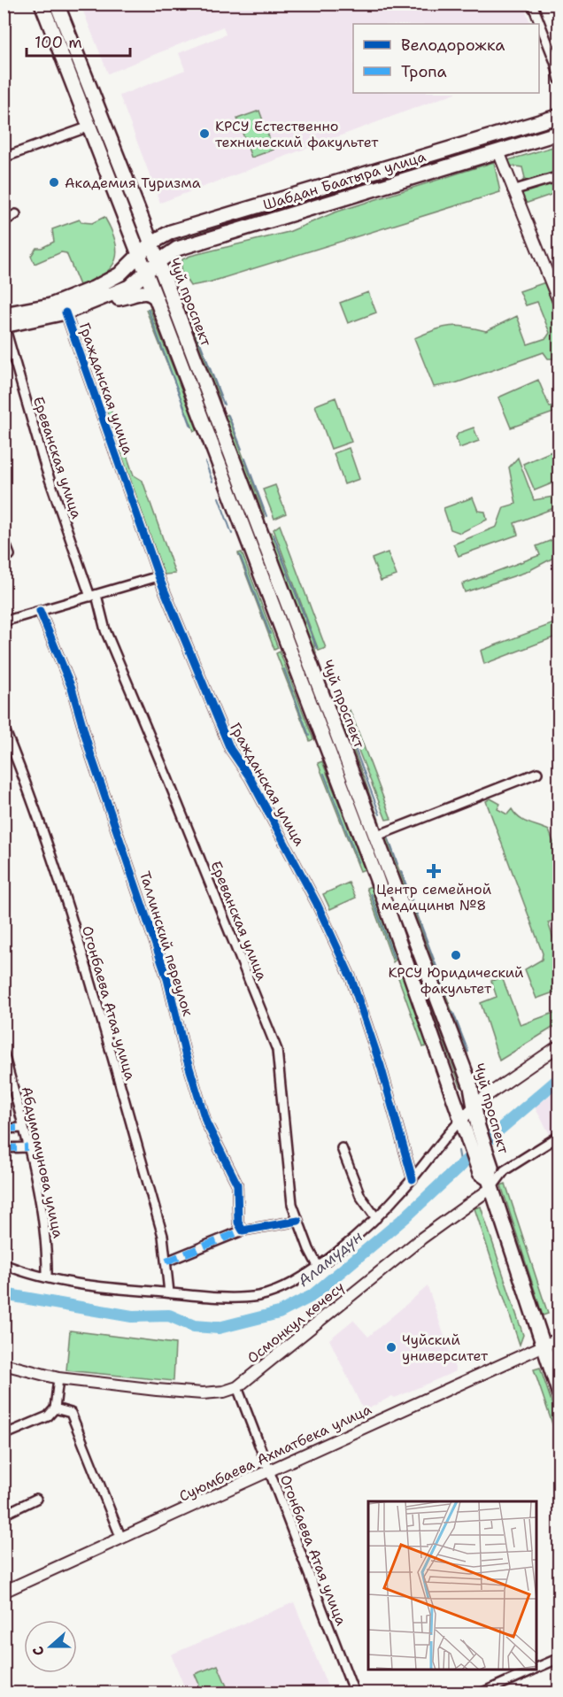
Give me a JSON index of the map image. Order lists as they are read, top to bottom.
{
  "streets": {
    "main road": ["Шабдан Баатыра улица", "Чуй проспект"],
    "street": [
      "Гражданская улица",
      "Ереванская улица",
      "Таллинский переулок",
      "Огонбаева Атая улица",
      "Абдумомунова улица",
      "Осмонкул көчөсү",
      "Суюмбаева Ахматбека улица"
    ]
  },
  "crossings": [
    ["Шабдан Баатыра улица", "Чуй проспект"],
    ["Чуй проспект", "Осмонкул көчөсү"],
    ["Чуй проспект", "Суюмбаева Ахматбека улица"],
    ["Огонбаева Атая улица", "Осмонкул көчөсү"],
    ["Огонбаева Атая улица", "Суюмбаева Ахматбека улица"]
  ],
  "water": ["Аламүдүн"],
  "places": {
    "other": [
      "КРСУ Естественно технический факультет",
      "Академия Туризма",
      "КРСУ Юридический факультет",
      "Чуйский университет"
    ],
    "health": ["Центр семейной медицины №8"]
  },
  "legend": ["Велодорожка", "Тропа"],
  "scale_bar": "100 m",
  "north": "left"
}
